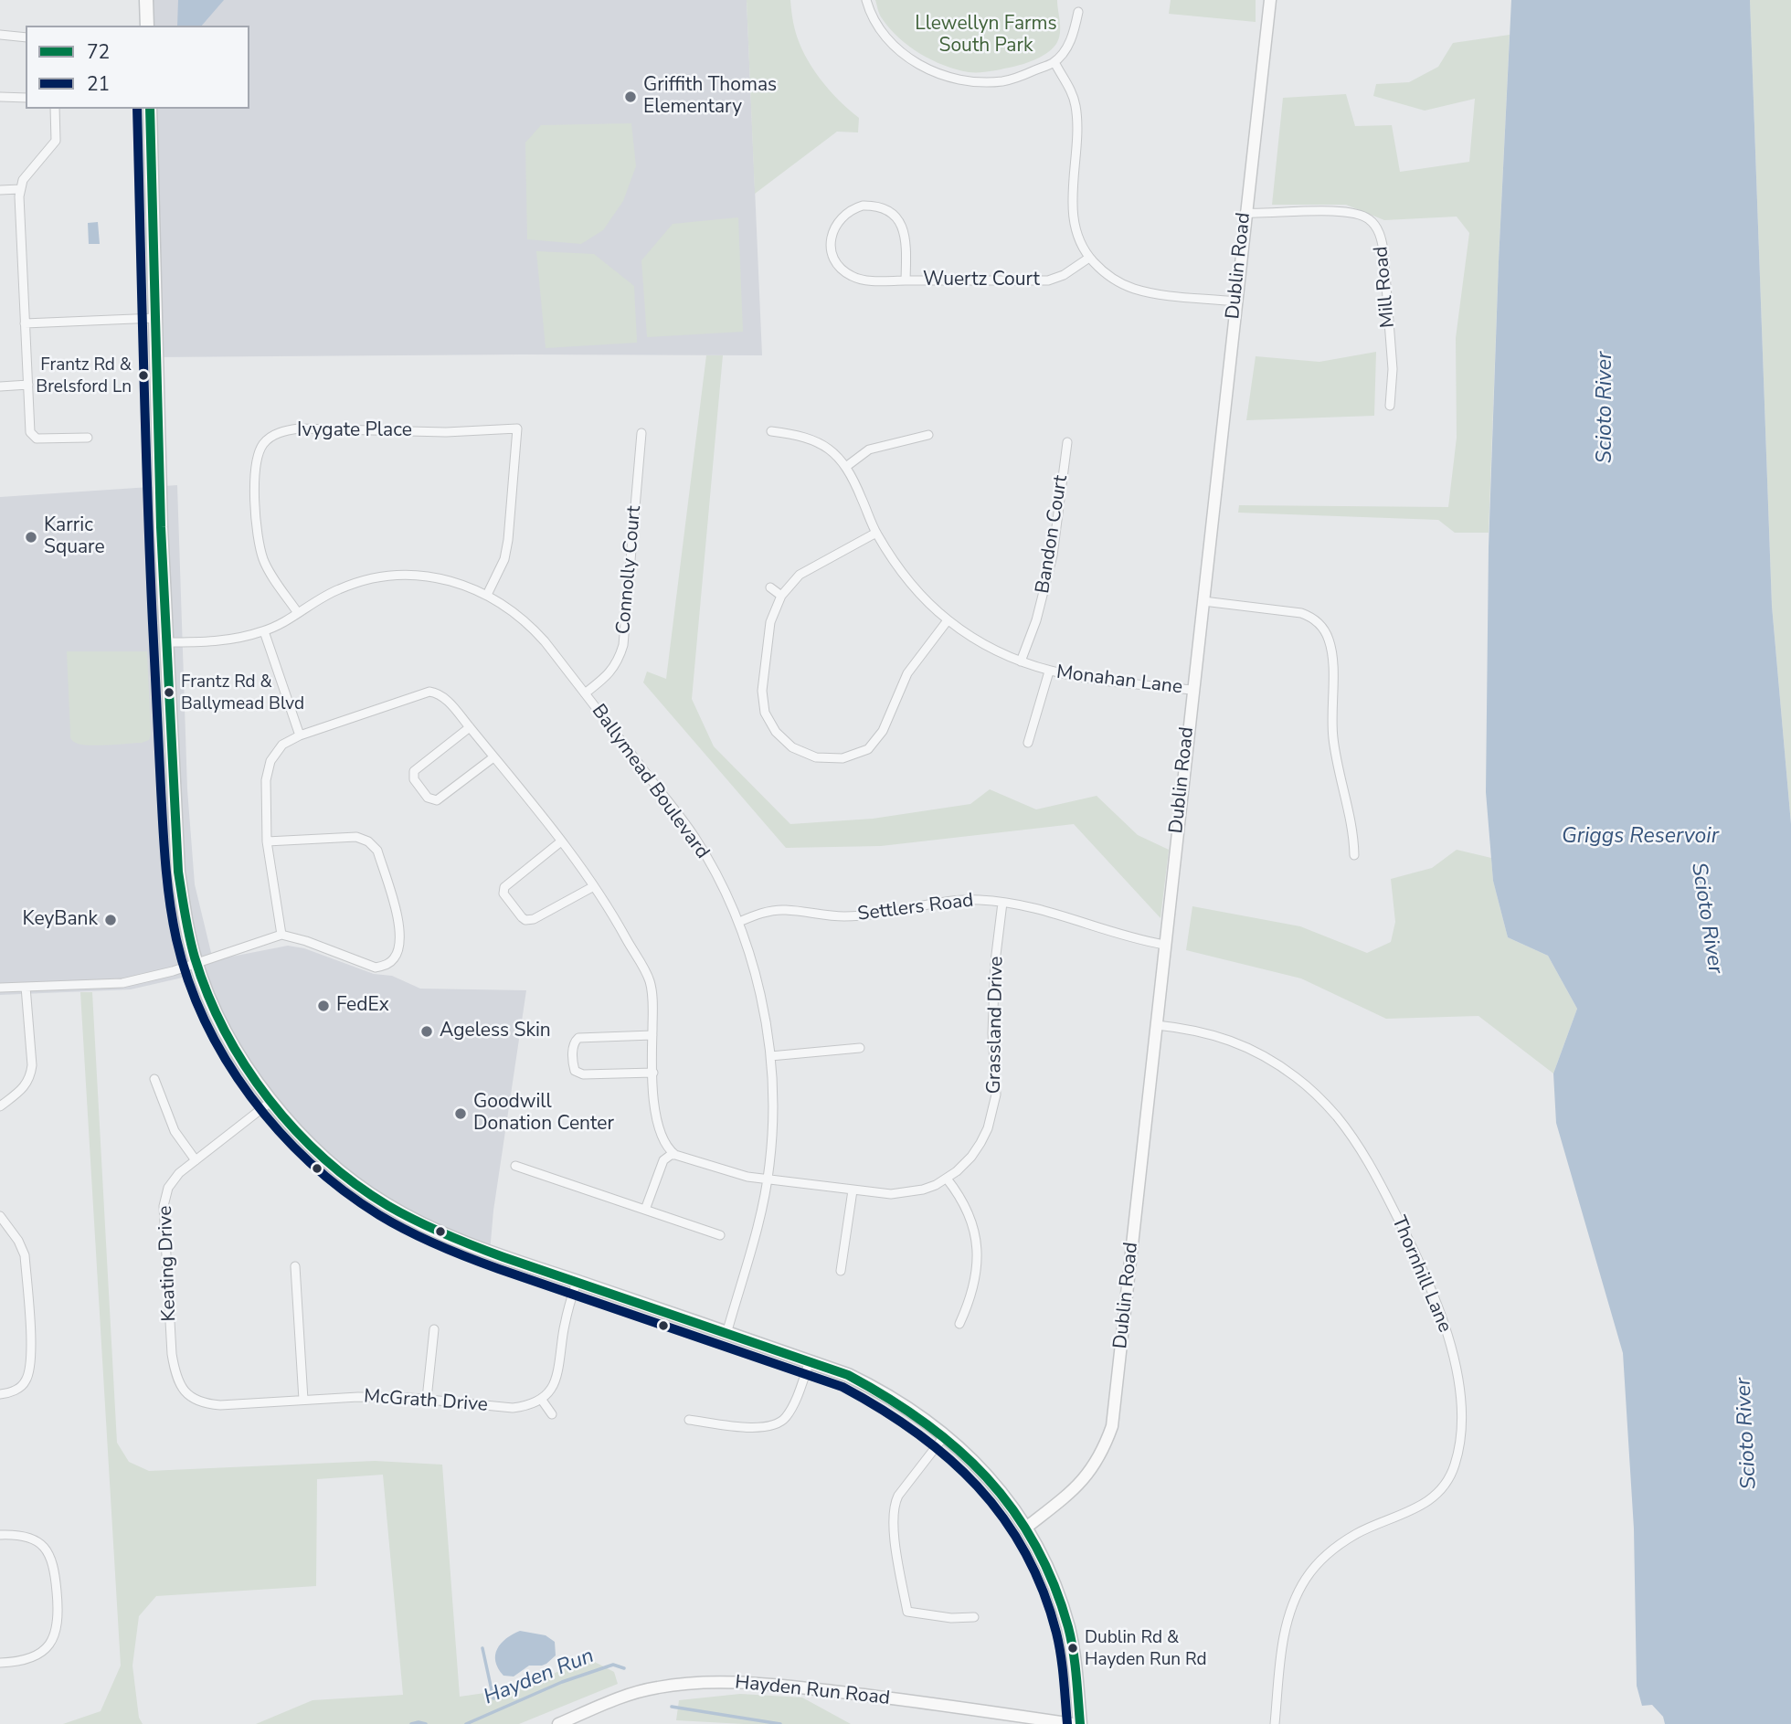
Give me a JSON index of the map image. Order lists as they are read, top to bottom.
{
  "streets": {
    "main road": ["Dublin Road", "Hayden Run Road"],
    "street": [
      "Wuertz Court",
      "Mill Road",
      "Ivygate Place",
      "Bandon Court",
      "Connolly Court",
      "Monahan Lane",
      "Ballymead Boulevard",
      "Settlers Road",
      "Grassland Drive",
      "Keating Drive",
      "Thornhill Lane",
      "McGrath Drive"
    ]
  },
  "crossings": [
    ["Dublin Road", "Mill Road"],
    ["Dublin Road", "Monahan Lane"],
    ["Dublin Road", "Settlers Road"],
    ["Dublin Road", "Thornhill Lane"],
    ["Ivygate Place", "Ballymead Boulevard"],
    ["Bandon Court", "Monahan Lane"],
    ["Connolly Court", "Ballymead Boulevard"],
    ["Ballymead Boulevard", "Settlers Road"],
    ["Ballymead Boulevard", "Grassland Drive"],
    ["Settlers Road", "Grassland Drive"],
    ["Keating Drive", "McGrath Drive"]
  ],
  "water": ["Scioto River", "Griggs Reservoir", "Hayden Run"],
  "parks": ["Llewellyn Farms South Park"],
  "places": [
    "Griffith Thomas Elementary",
    "Frantz Rd & Brelsford Ln",
    "Karric Square",
    "Frantz Rd & Ballymead Blvd",
    "KeyBank",
    "FedEx",
    "Ageless Skin",
    "Goodwill Donation Center",
    "Dublin Rd & Hayden Run Rd"
  ],
  "lines": ["transit line 72", "transit line 21"],
  "legend": ["72", "21"]
}
